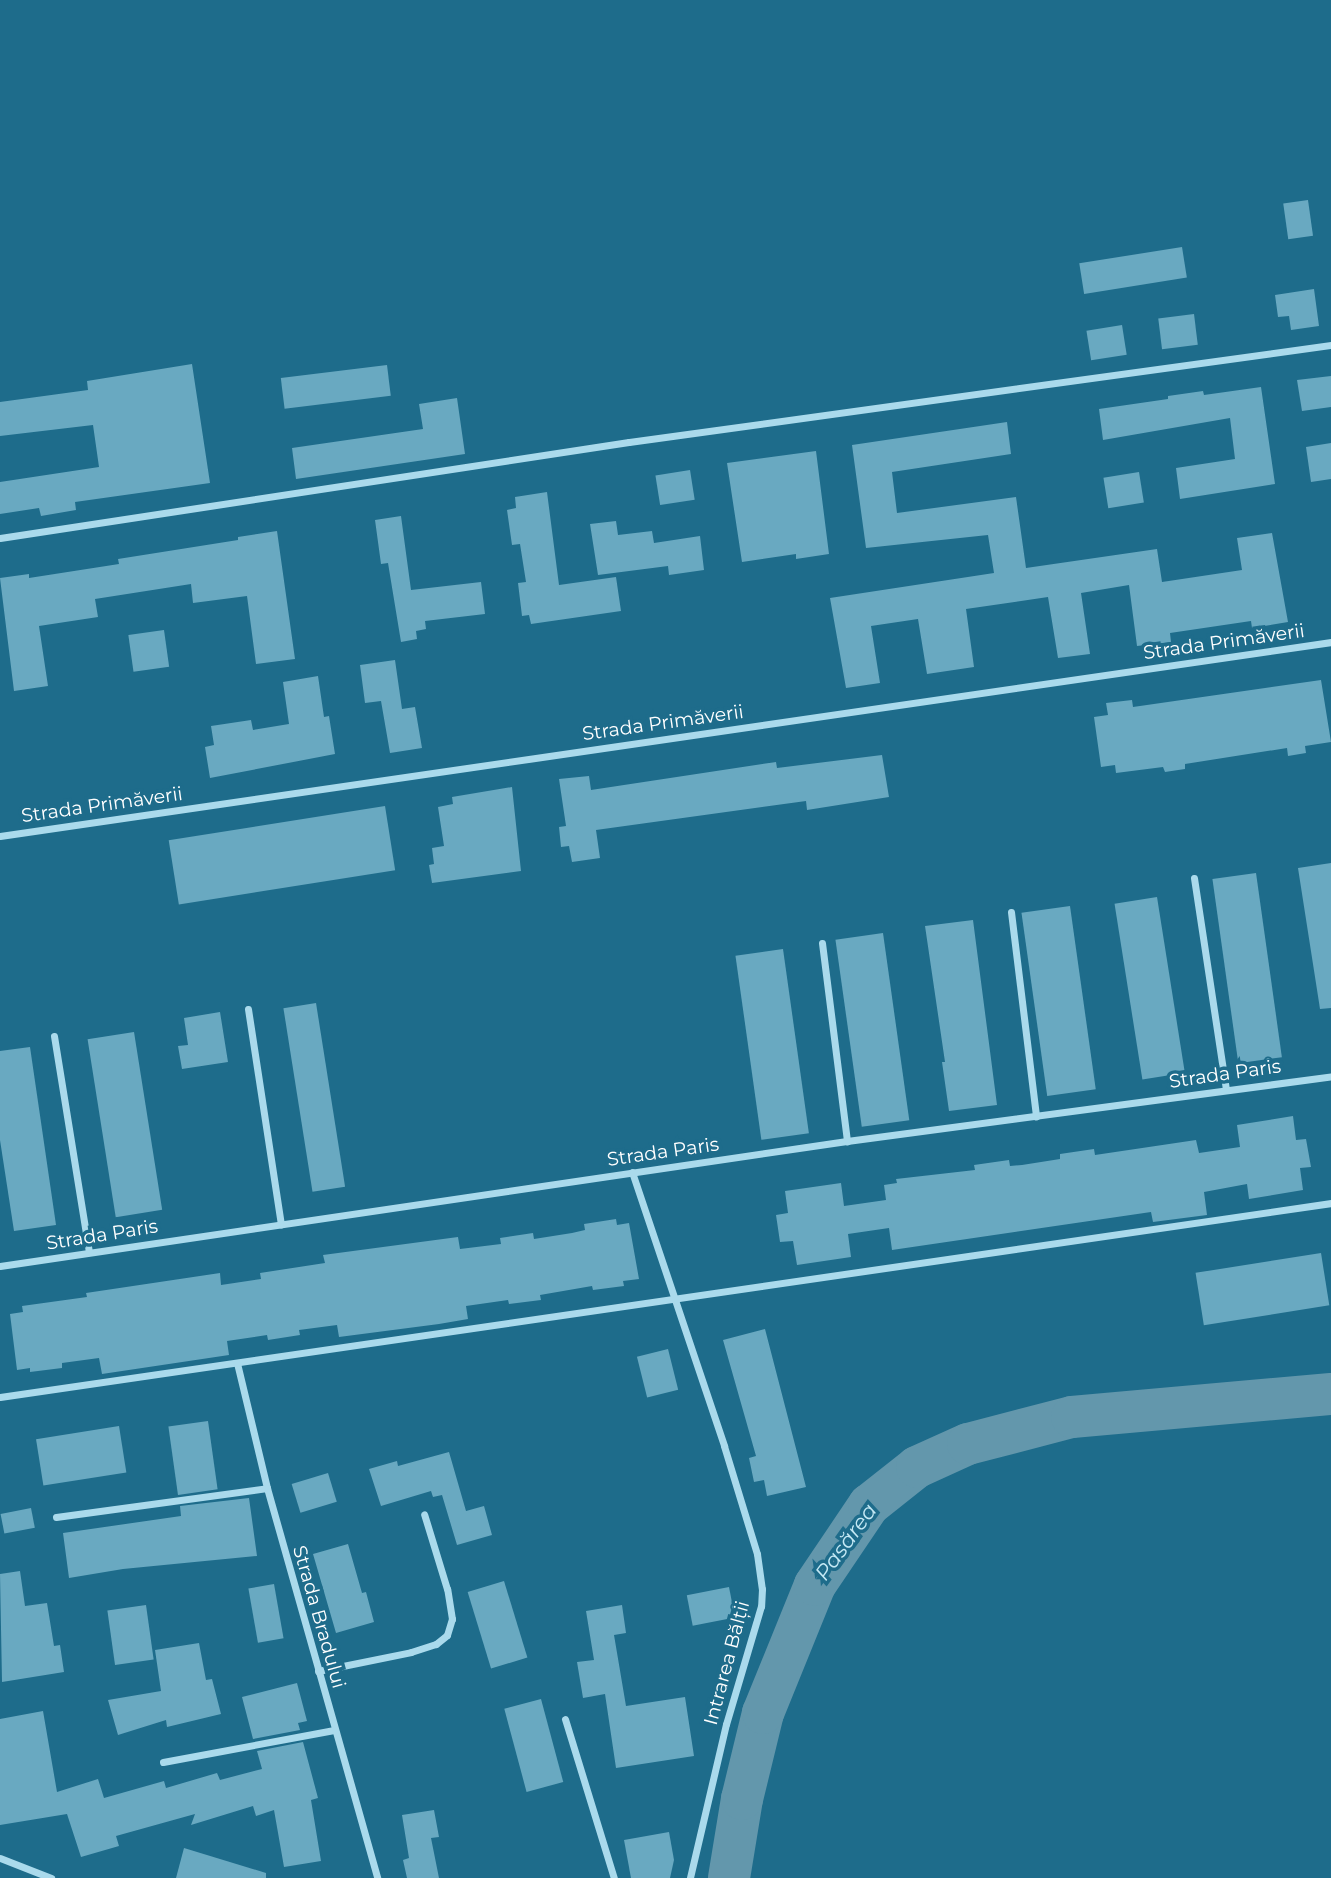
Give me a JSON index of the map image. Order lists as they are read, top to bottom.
{
  "streets": {
    "street": [
      "Strada Primăverii",
      "Strada Paris",
      "Strada Bradului",
      "Intrarea Bălții"
    ]
  },
  "crossings": [
    ["Strada Paris", "Intrarea Bălții"]
  ],
  "water": ["Pasărea"]
}
